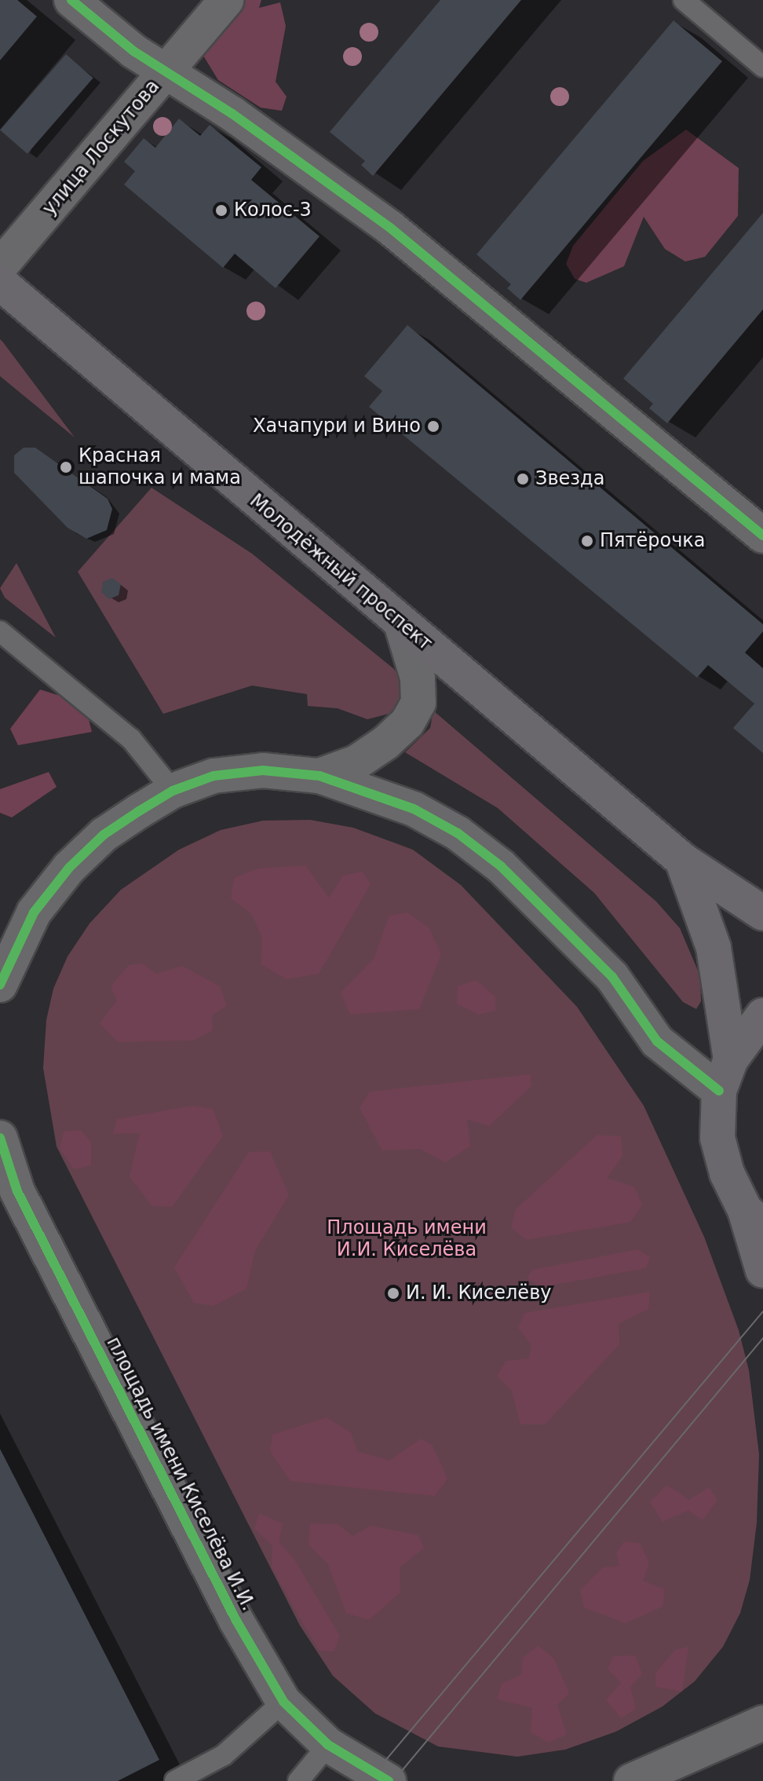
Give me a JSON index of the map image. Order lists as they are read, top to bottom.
{
  "streets": {
    "main road": ["Молодёжный проспект"],
    "street": ["улица Лоскутова", "площадь имени Киселёва И.И."]
  },
  "parks": ["Площадь имени И.И. Киселёва"],
  "places": [
    "Колос-3",
    "Хачапури и Вино",
    "Красная шапочка и мама",
    "Звезда",
    "Пятёрочка",
    "И. И. Киселёву"
  ]
}
